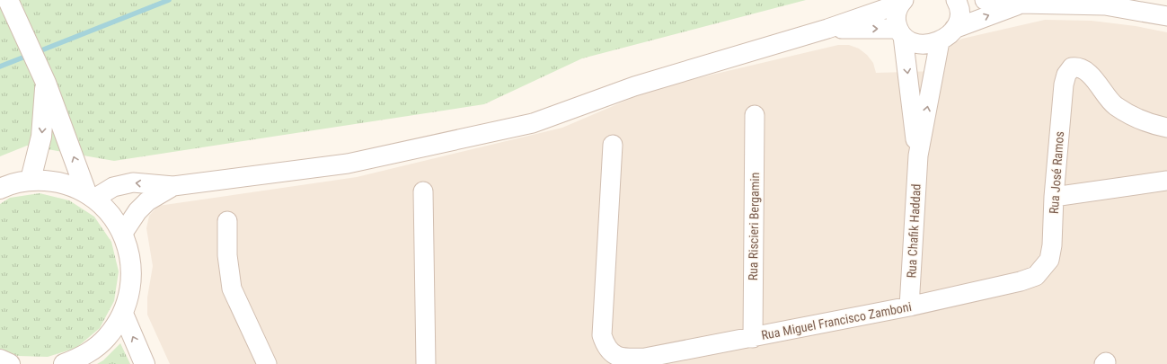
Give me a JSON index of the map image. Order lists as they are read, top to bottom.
{
  "streets": {
    "street": [
      "Rua José Ramos",
      "Rua Riscieri Bergamin",
      "Rua Chafik Haddad",
      "Rua Miguel Francisco Zamboni"
    ]
  },
  "crossings": [
    ["Rua José Ramos", "Rua Miguel Francisco Zamboni"],
    ["Rua Riscieri Bergamin", "Rua Miguel Francisco Zamboni"],
    ["Rua Chafik Haddad", "Rua Miguel Francisco Zamboni"]
  ]
}
